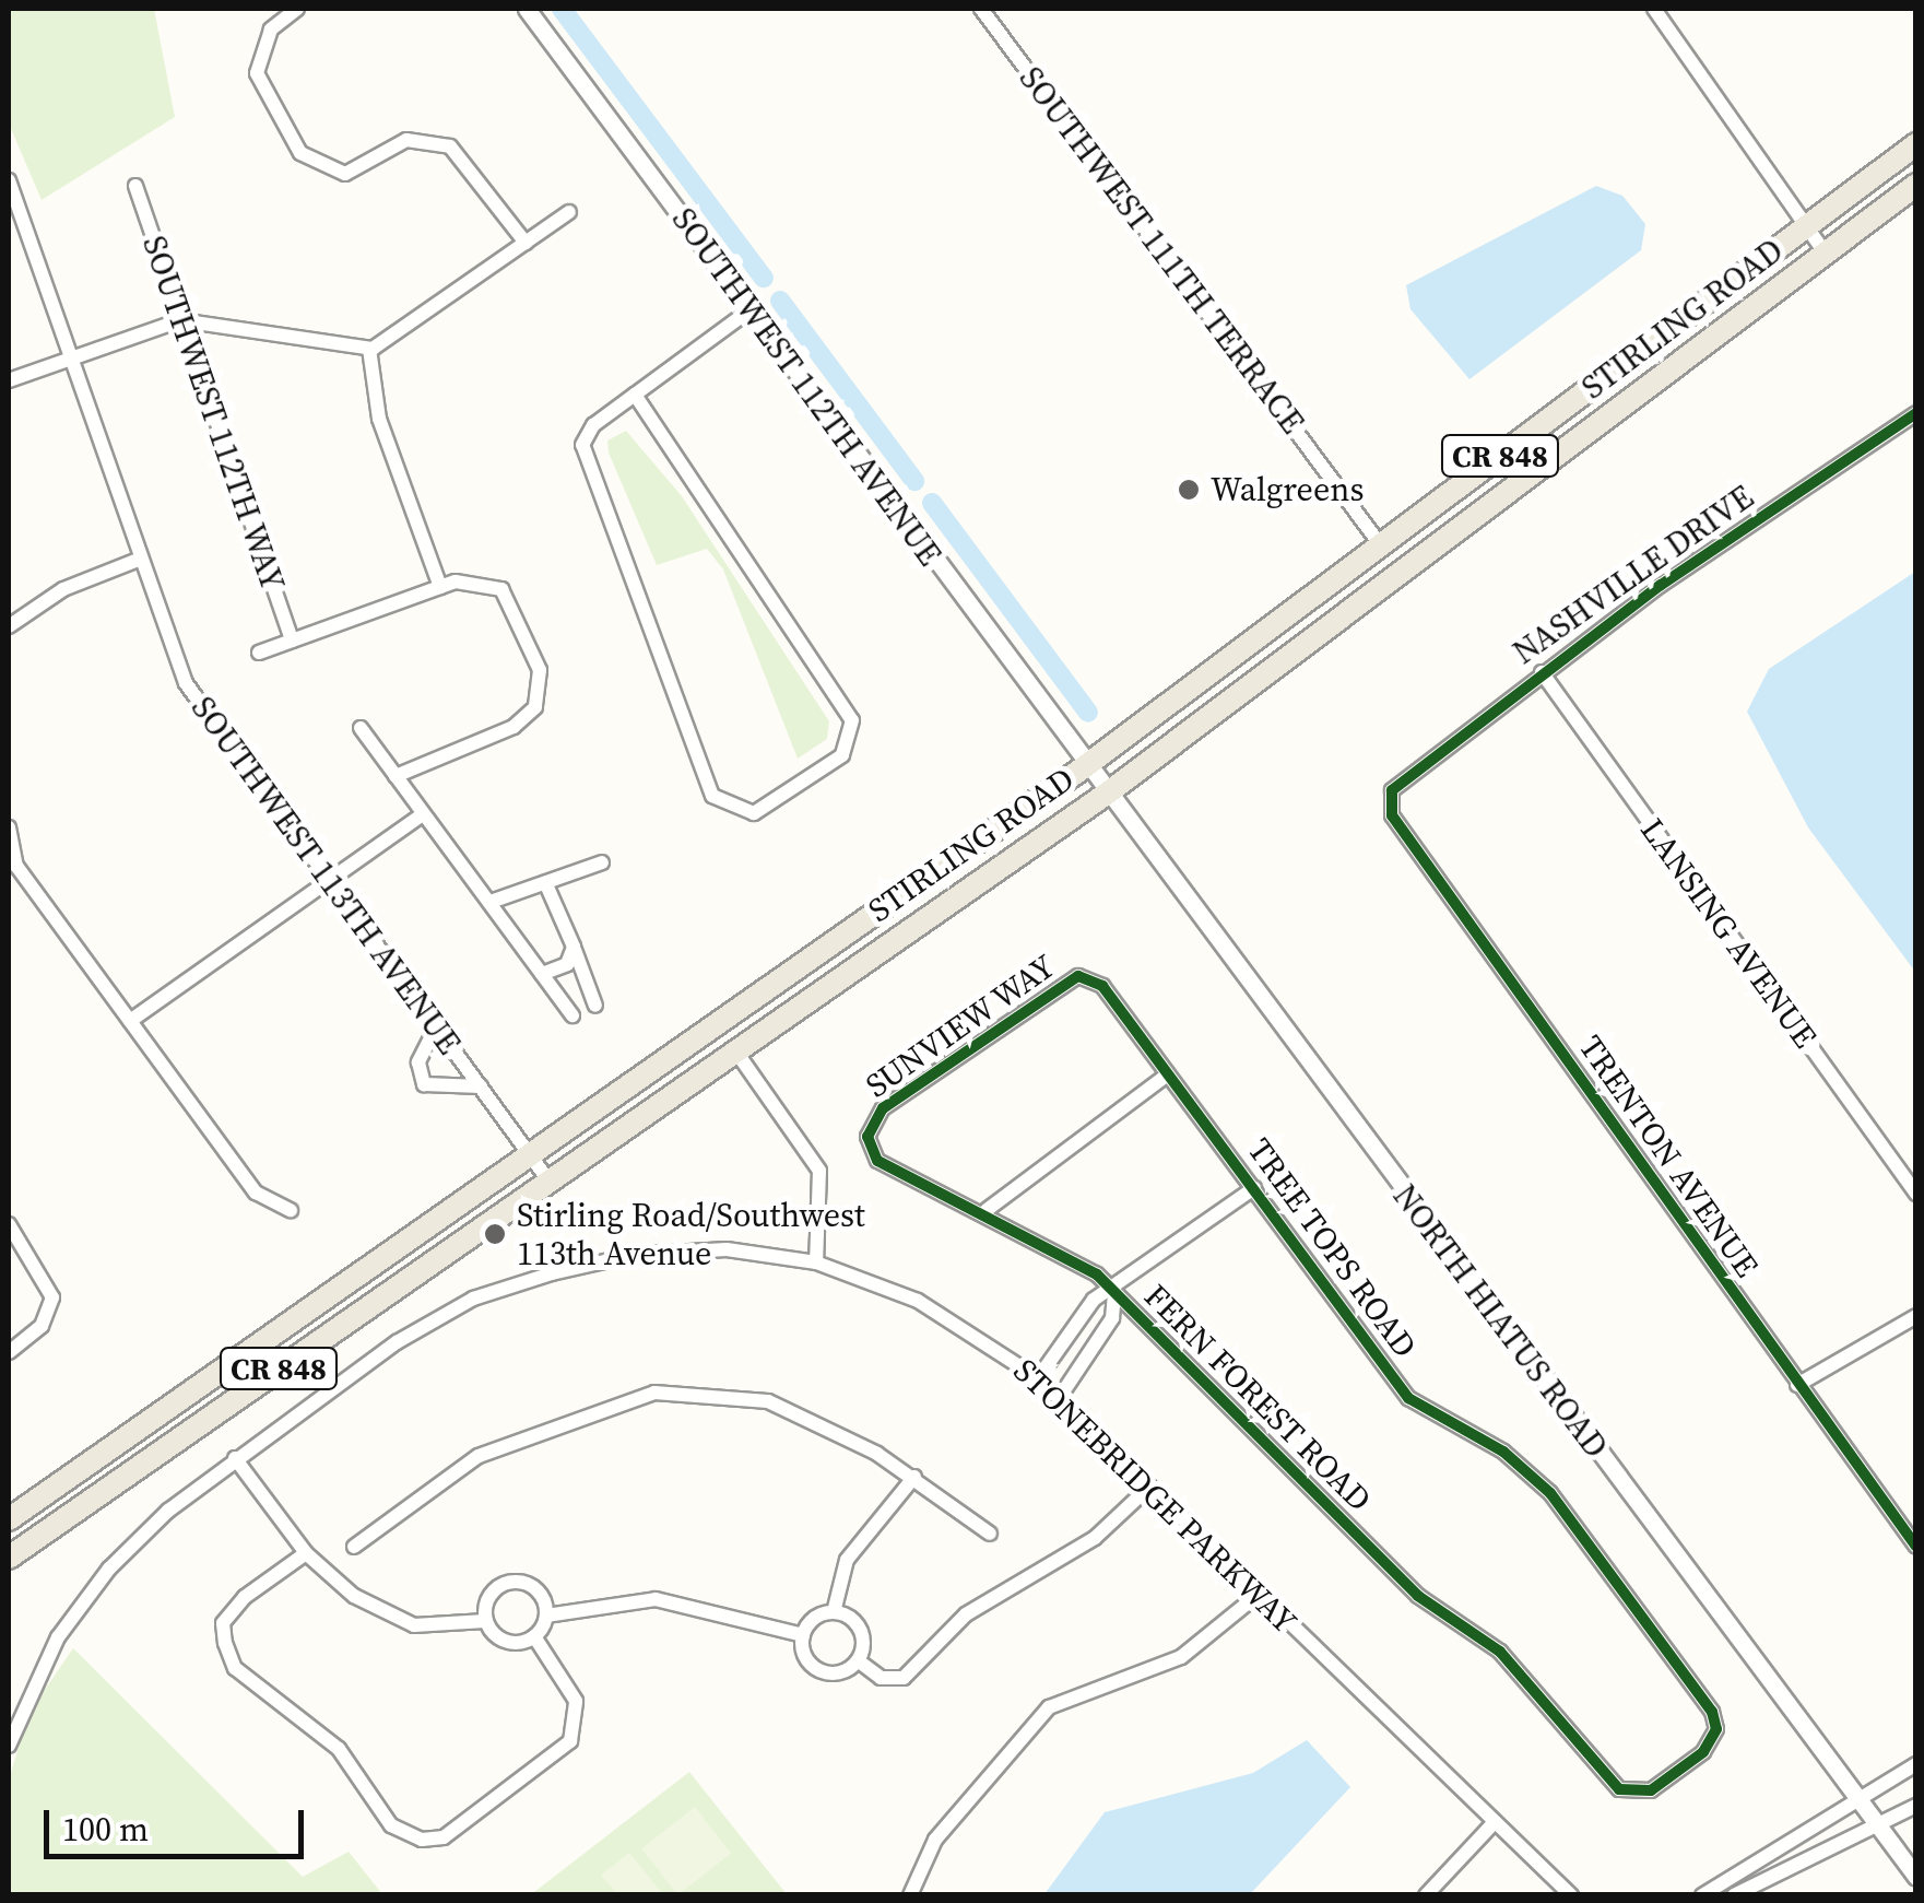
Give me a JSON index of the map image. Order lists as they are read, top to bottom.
{
  "streets": {
    "main road": ["STIRLING ROAD", "CR 848"],
    "street": [
      "SOUTHWEST 111TH TERRACE",
      "SOUTHWEST 112TH AVENUE",
      "SOUTHWEST 112TH WAY",
      "NASHVILLE DRIVE",
      "SOUTHWEST 113TH AVENUE",
      "LANSING AVENUE",
      "SUNVIEW WAY",
      "TRENTON AVENUE",
      "TREE TOPS ROAD",
      "NORTH HIATUS ROAD",
      "FERN FOREST ROAD",
      "STONEBRIDGE PARKWAY"
    ]
  },
  "crossings": [
    ["SOUTHWEST 111TH TERRACE", "STIRLING ROAD"],
    ["STIRLING ROAD", "SOUTHWEST 112TH AVENUE"],
    ["STIRLING ROAD", "SOUTHWEST 113TH AVENUE"],
    ["STIRLING ROAD", "NORTH HIATUS ROAD"],
    ["SOUTHWEST 112TH AVENUE", "NORTH HIATUS ROAD"],
    ["NASHVILLE DRIVE", "LANSING AVENUE"],
    ["NASHVILLE DRIVE", "TRENTON AVENUE"],
    ["SUNVIEW WAY", "TREE TOPS ROAD"],
    ["SUNVIEW WAY", "FERN FOREST ROAD"],
    ["TREE TOPS ROAD", "FERN FOREST ROAD"]
  ],
  "places": ["Walgreens", "Stirling Road/Southwest 113th Avenue"],
  "scale_bar": "100 m"
}
